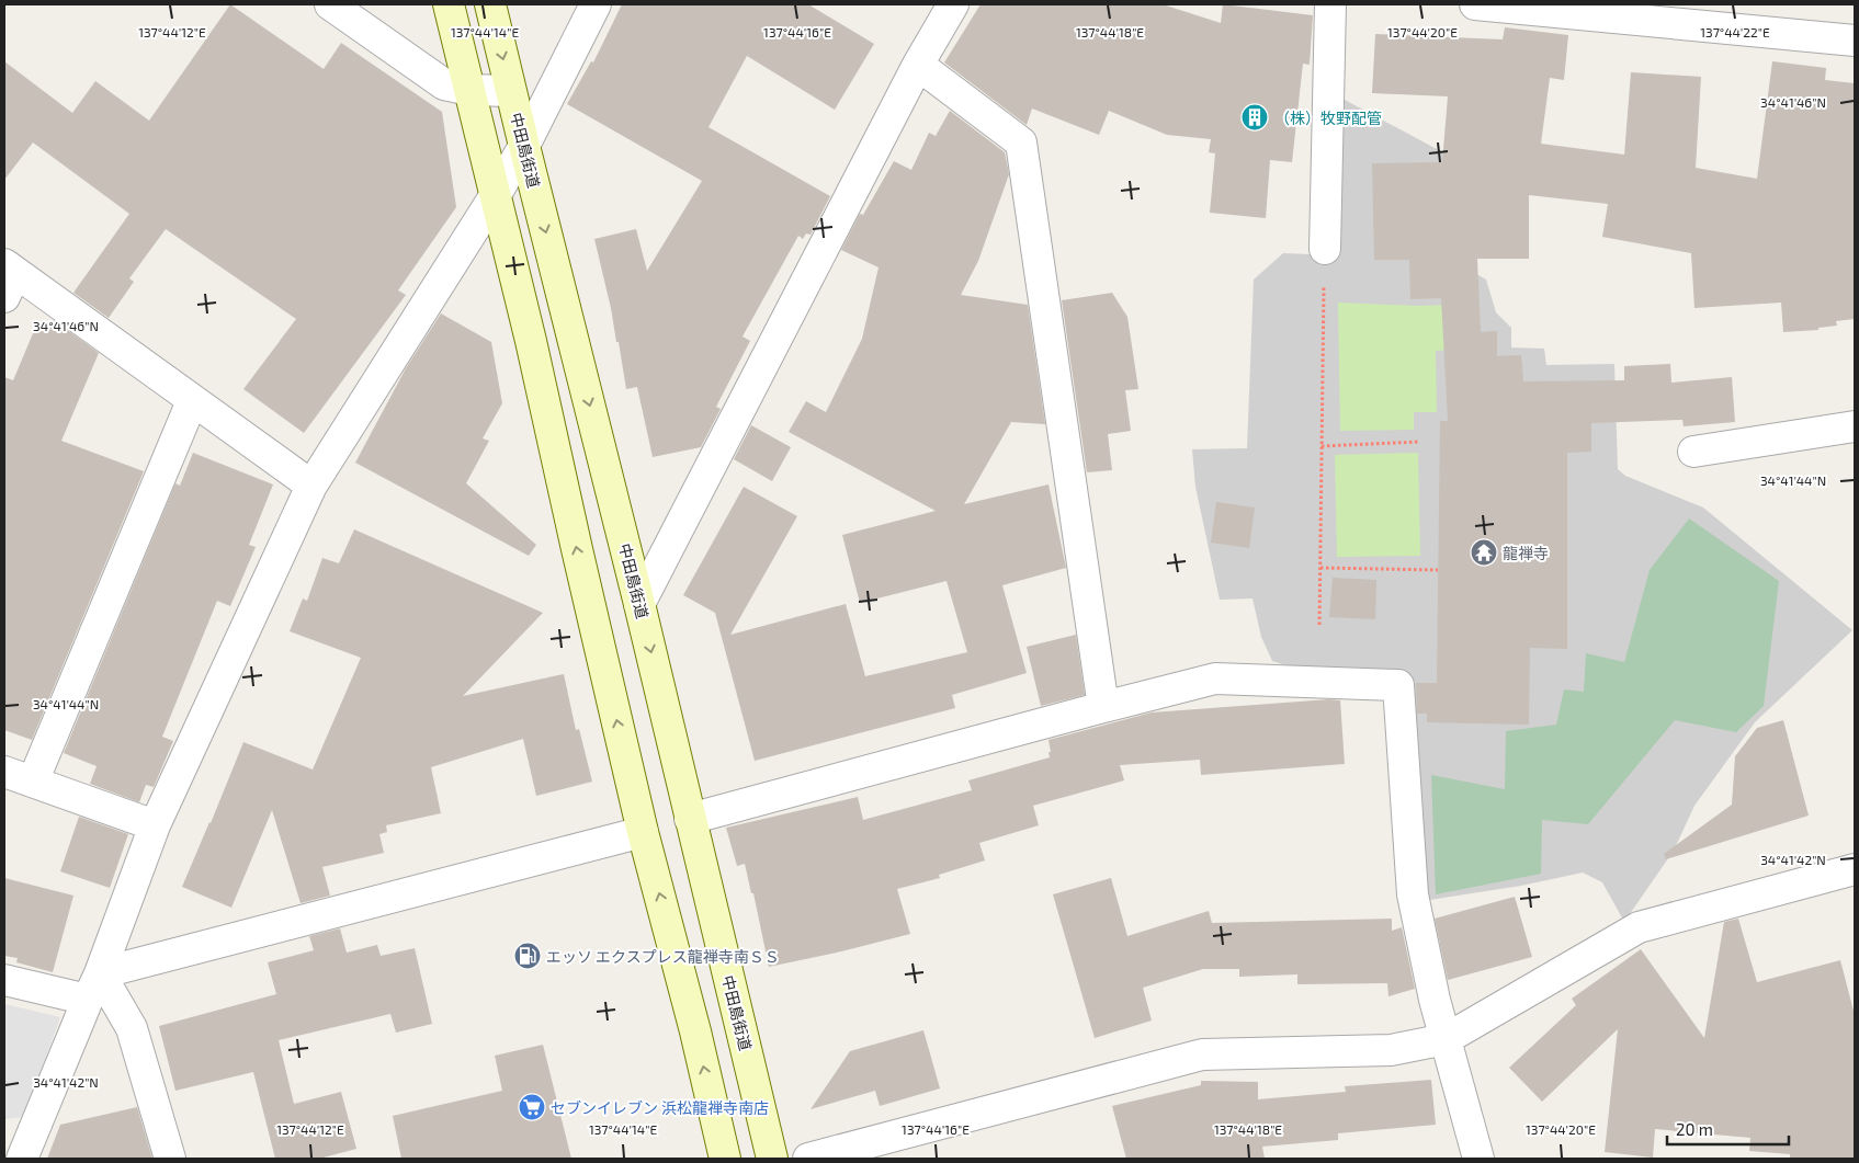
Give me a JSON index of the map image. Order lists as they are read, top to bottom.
{
  "streets": {
    "street": ["中田島街道"]
  },
  "places": {
    "building": ["（株）牧野配管"],
    "temple": ["龍禅寺"],
    "fuel station": ["エッソ エクスプレス龍禅寺南ＳＳ"],
    "supermarket": ["セブンイレブン 浜松龍禅寺南店"]
  },
  "scale_bar": "20 m",
  "coordinates": [
    "137°44'12\"E",
    "137°44'14\"E",
    "137°44'16\"E",
    "137°44'18\"E",
    "137°44'20\"E",
    "137°44'22\"E",
    "34°41'46\"N",
    "34°41'44\"N",
    "34°41'42\"N"
  ]
}
